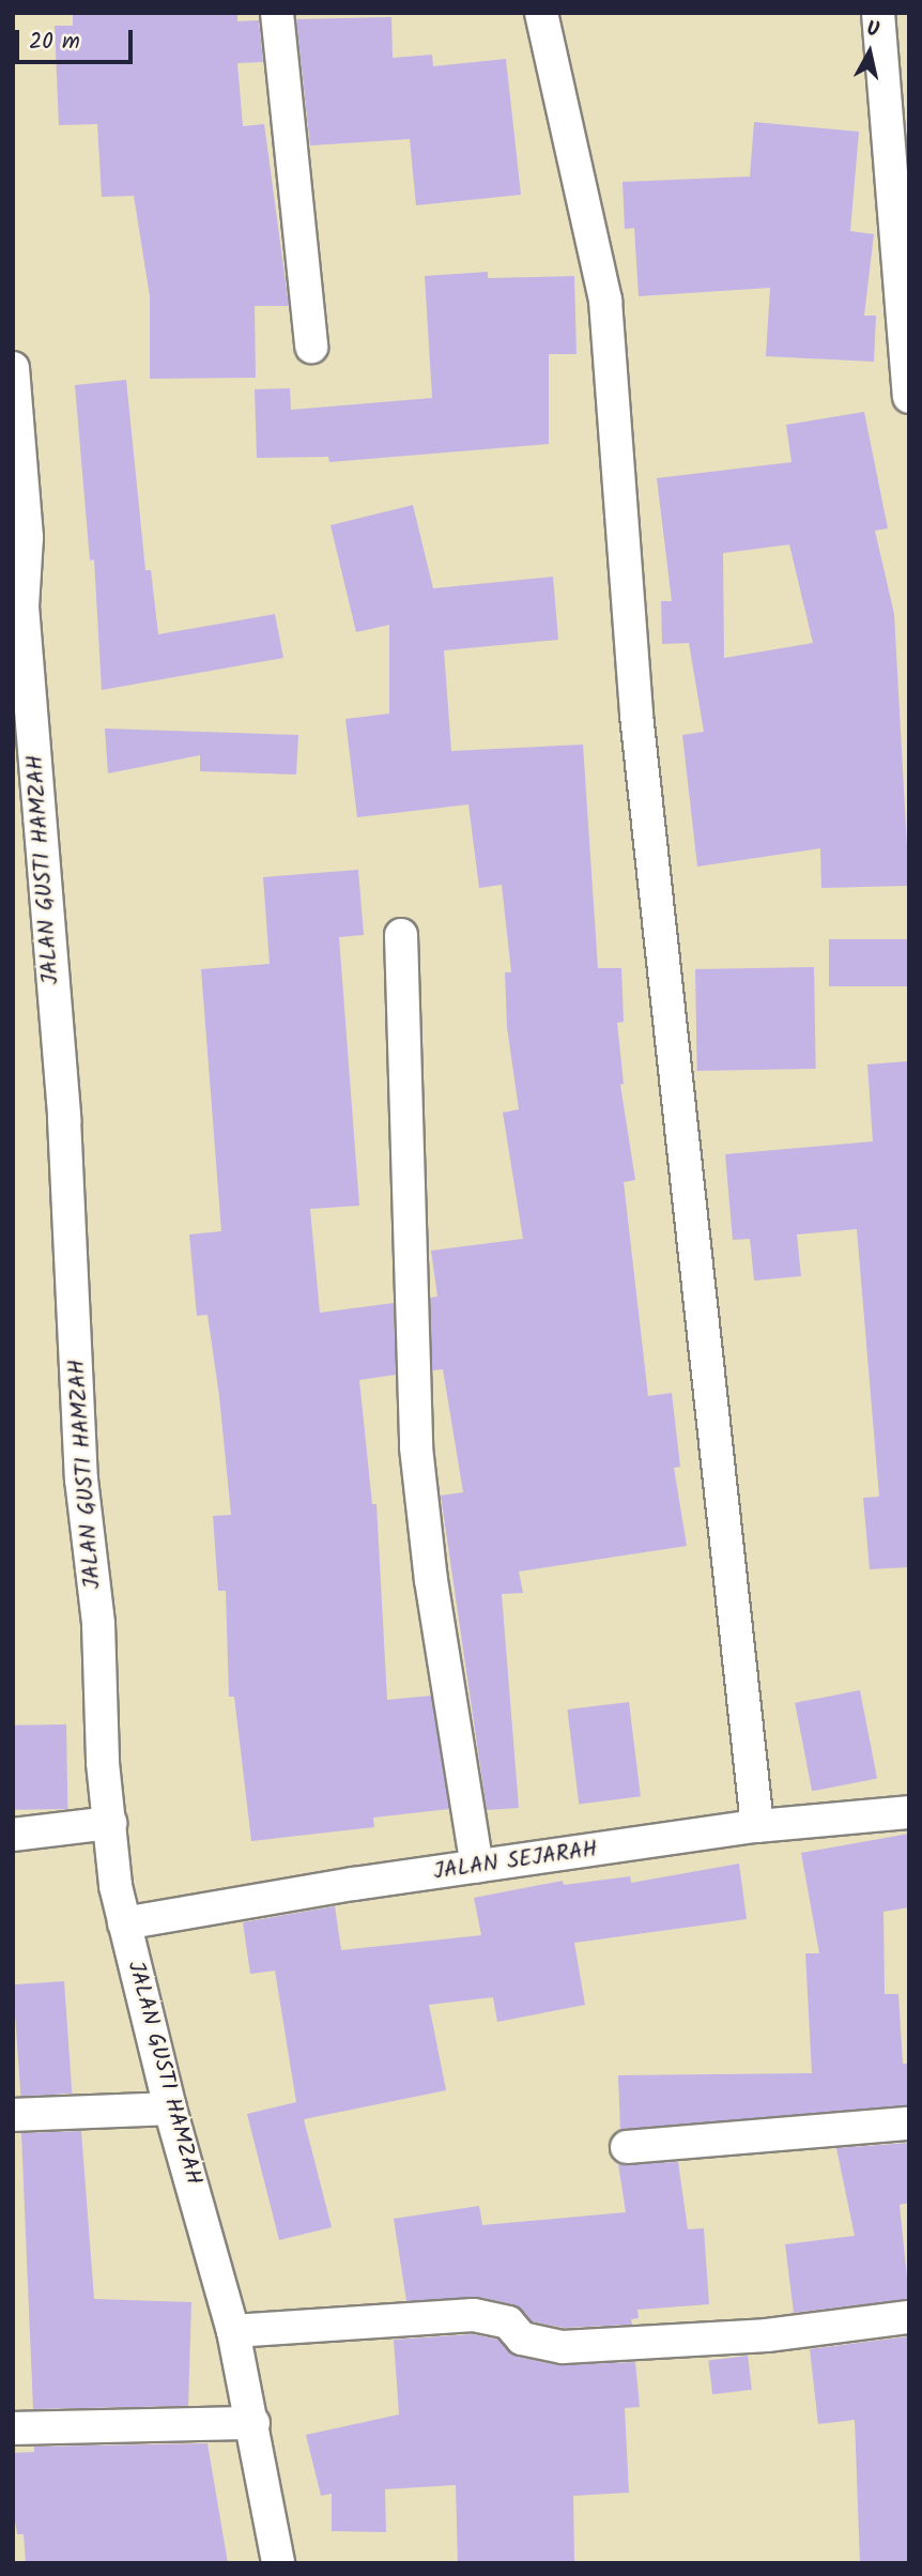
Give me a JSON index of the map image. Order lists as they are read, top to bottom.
{
  "streets": {
    "street": ["JALAN GUSTI HAMZAH", "JALAN SEJARAH"]
  },
  "crossings": [
    ["JALAN GUSTI HAMZAH", "JALAN SEJARAH"]
  ],
  "scale_bar": "20 m",
  "north": "top"
}
